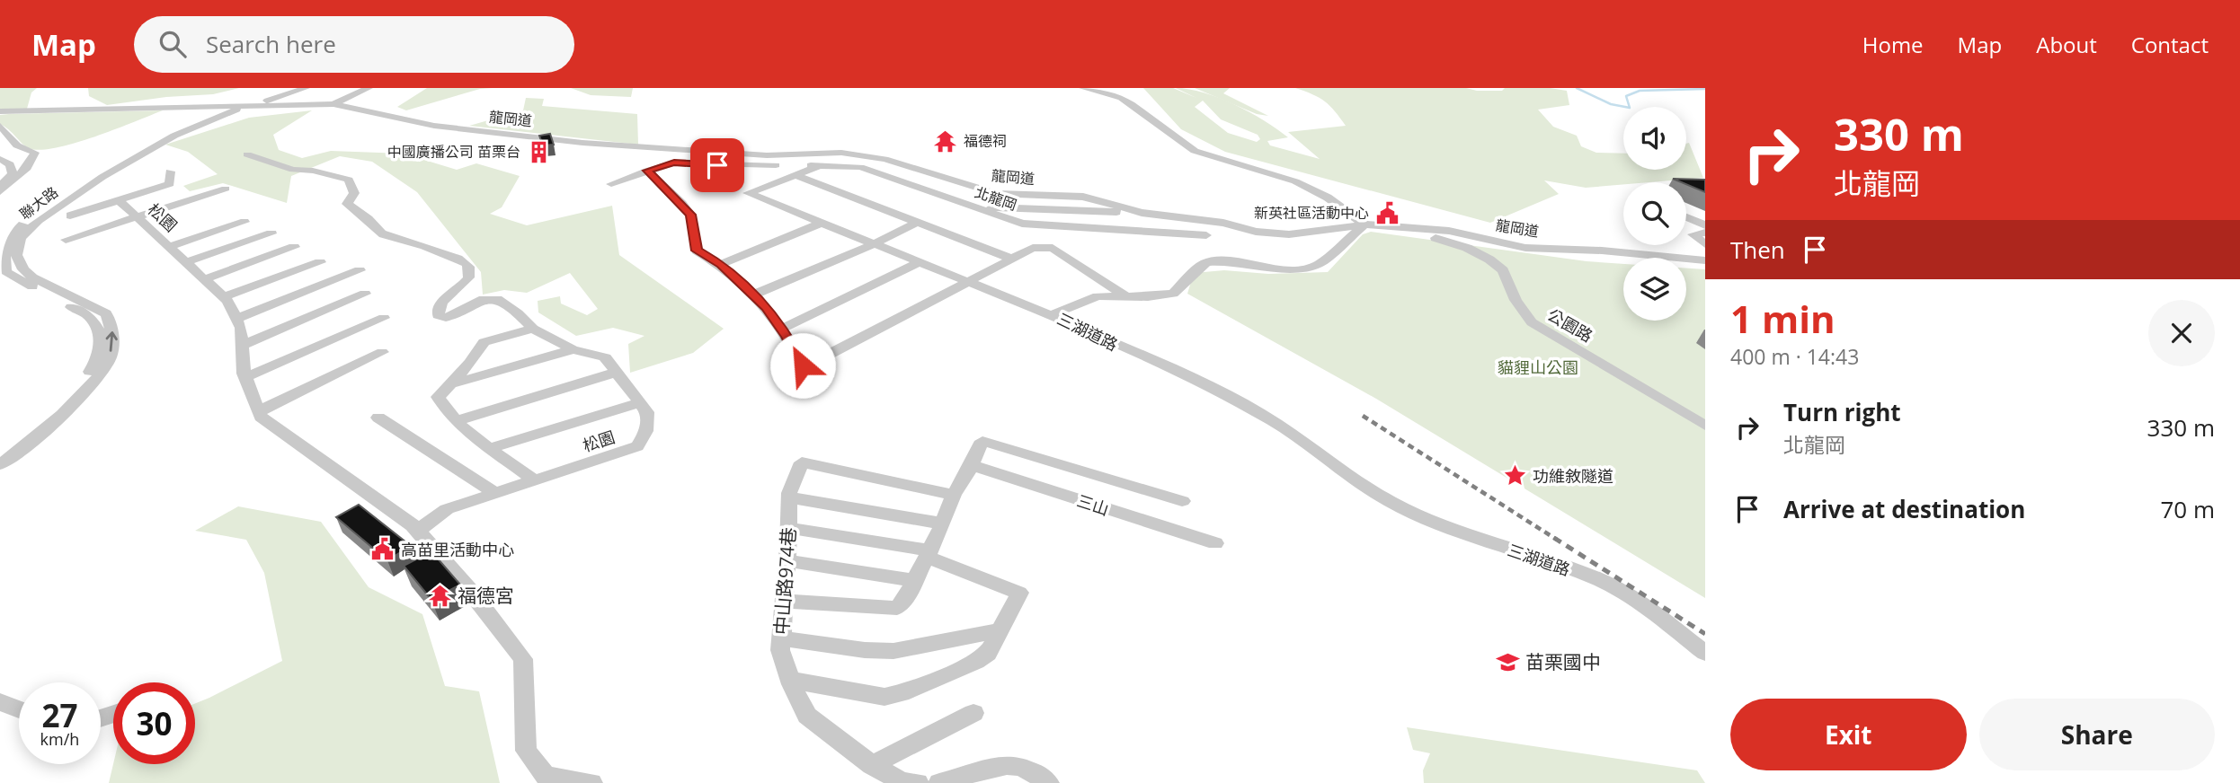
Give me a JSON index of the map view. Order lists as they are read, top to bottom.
{
  "streets": {
    "street": [
      "龍岡道",
      "北龍岡",
      "聯大路",
      "松園",
      "公園路",
      "三湖道路",
      "三山",
      "中山路974巷"
    ]
  },
  "crossings": [
    ["龍岡道", "公園路"],
    ["龍岡道", "三湖道路"],
    ["北龍岡", "三湖道路"],
    ["公園路", "三湖道路"],
    ["三山", "中山路974巷"]
  ],
  "parks": ["貓貍山公園"],
  "places": {
    "temple": ["福德祠", "福德宮"],
    "building": ["中國廣播公司 苗栗台"],
    "public building": ["新英社區活動中心", "高苗里活動中心"],
    "place": ["功維敘隧道"],
    "school or university": ["苗栗國中"]
  },
  "page": {
    "header": "Map",
    "search": "Search here",
    "nav": [
      "Home",
      "Map",
      "About",
      "Contact"
    ],
    "turn": ["330 m", "北龍岡"],
    "then": "Then",
    "heading": ["1 min", "400 m · 14:43"],
    "list": [
      {
        "name": "Turn right",
        "note": "北龍岡",
        "value": "330 m"
      },
      {
        "name": "Arrive at destination",
        "value": "70 m"
      }
    ],
    "speed": "27 km/h",
    "limit": "30",
    "buttons": ["Exit", "Share"]
  }
}
